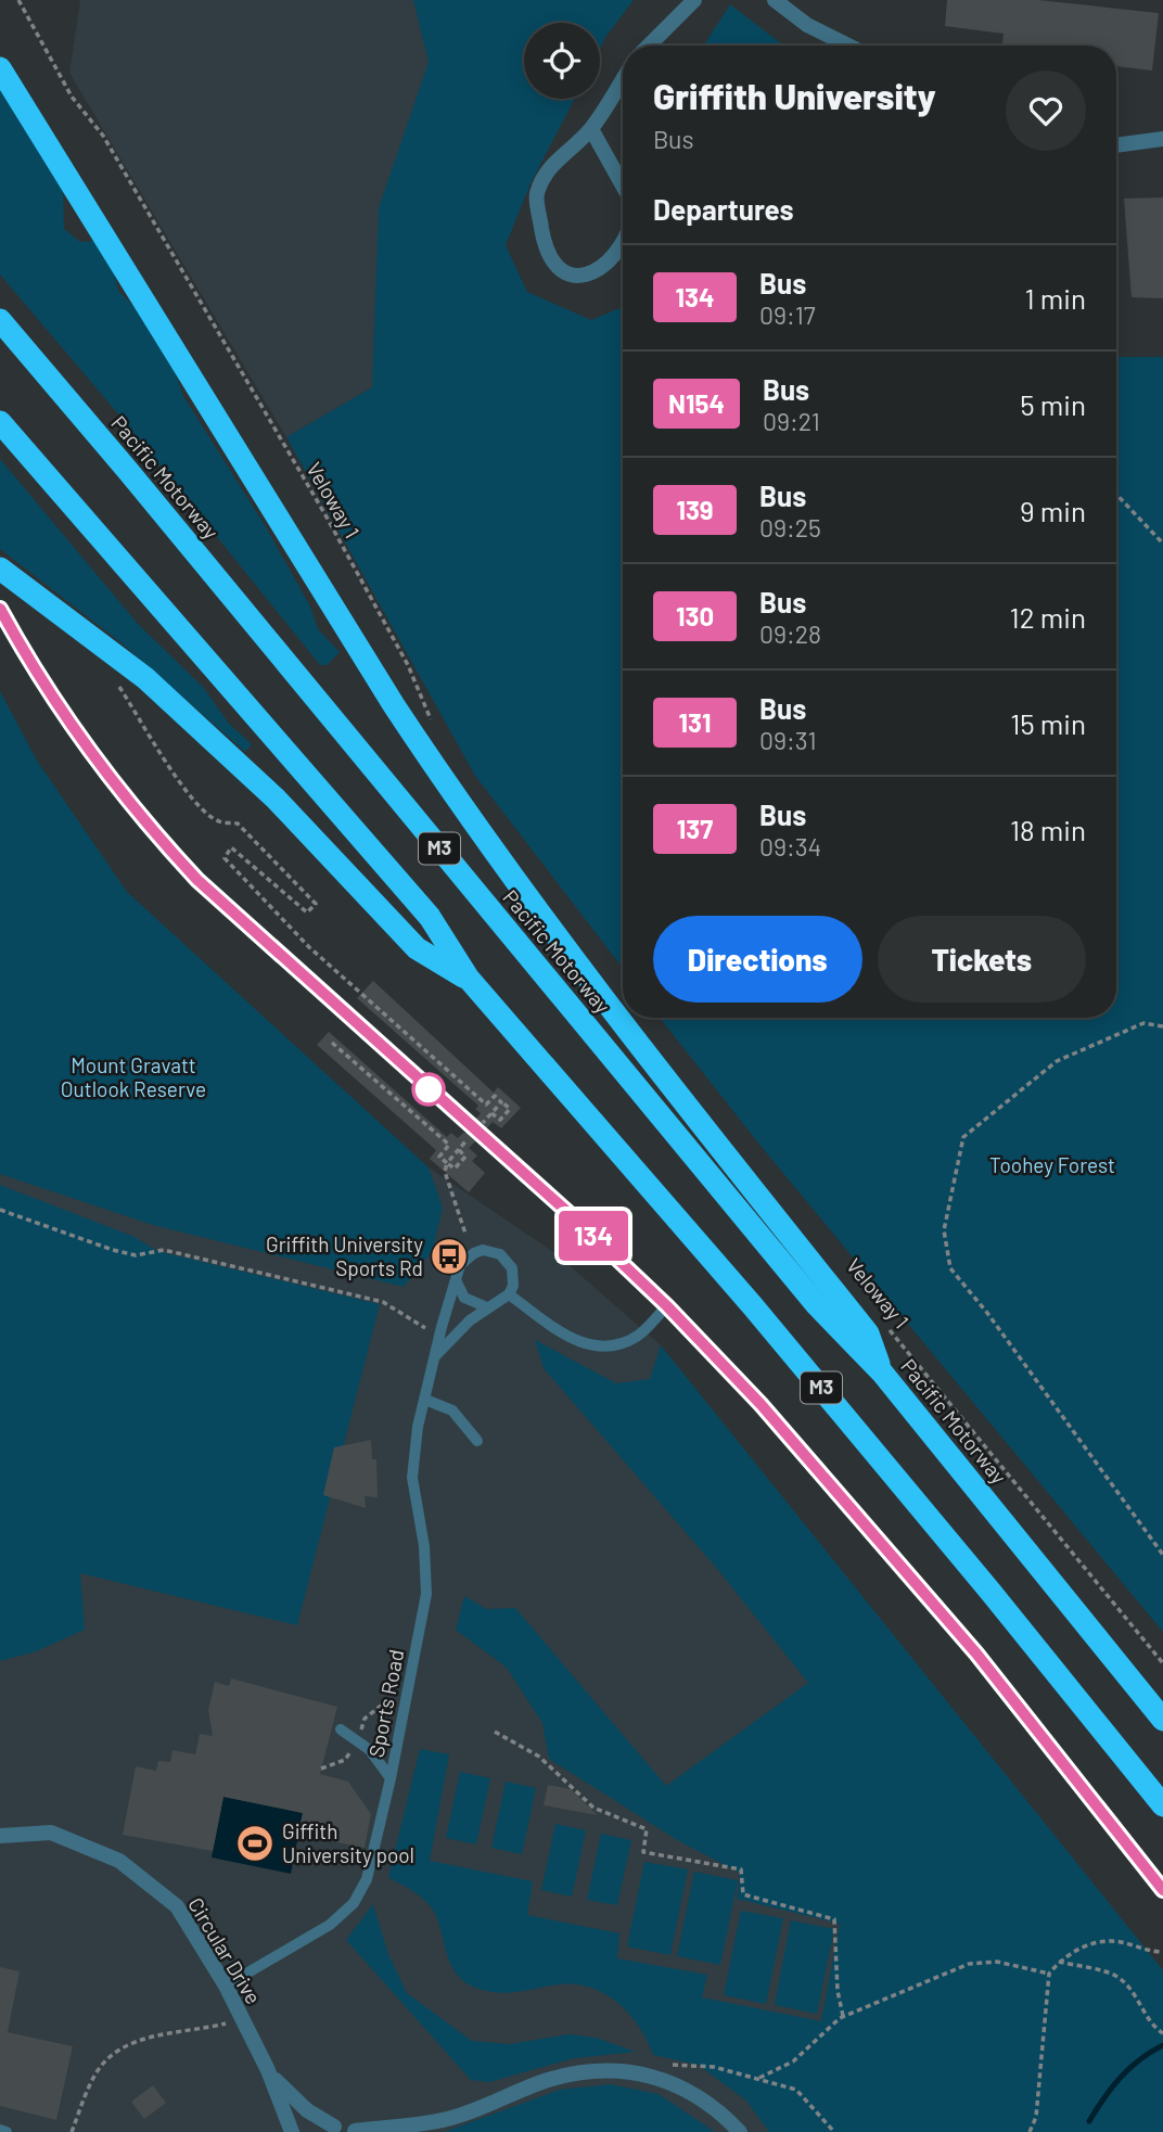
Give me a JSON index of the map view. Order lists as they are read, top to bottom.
{
  "streets": {
    "highway": ["Pacific Motorway", "M3"],
    "street": ["Circular Drive"],
    "lane": ["Sports Road"],
    "path": ["Veloway 1"]
  },
  "crossings": [
    ["Sports Road", "Circular Drive"]
  ],
  "parks": ["Mount Gravatt Outlook Reserve", "Toohey Forest"],
  "places": {
    "bus stop": ["Griffith University Sports Rd"],
    "sports": ["Giffith University pool"]
  },
  "lines": ["bus line 134"],
  "page": {
    "on_map": "134",
    "heading": [
      ["Griffith University", "Bus"],
      "Departures"
    ],
    "list": [
      {
        "mark": "134",
        "name": "Bus",
        "note": "09:17",
        "value": "1 min"
      },
      {
        "mark": "N154",
        "name": "Bus",
        "note": "09:21",
        "value": "5 min"
      },
      {
        "mark": "139",
        "name": "Bus",
        "note": "09:25",
        "value": "9 min"
      },
      {
        "mark": "130",
        "name": "Bus",
        "note": "09:28",
        "value": "12 min"
      },
      {
        "mark": "131",
        "name": "Bus",
        "note": "09:31",
        "value": "15 min"
      },
      {
        "mark": "137",
        "name": "Bus",
        "note": "09:34",
        "value": "18 min"
      }
    ],
    "buttons": ["Directions", "Tickets"]
  }
}
